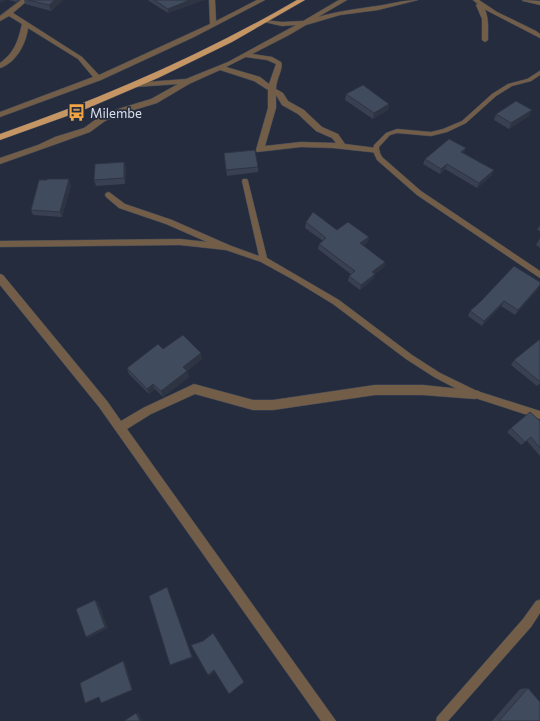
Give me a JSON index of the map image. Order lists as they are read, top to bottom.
{
  "places": {
    "bus stop": ["Milembe"]
  }
}
